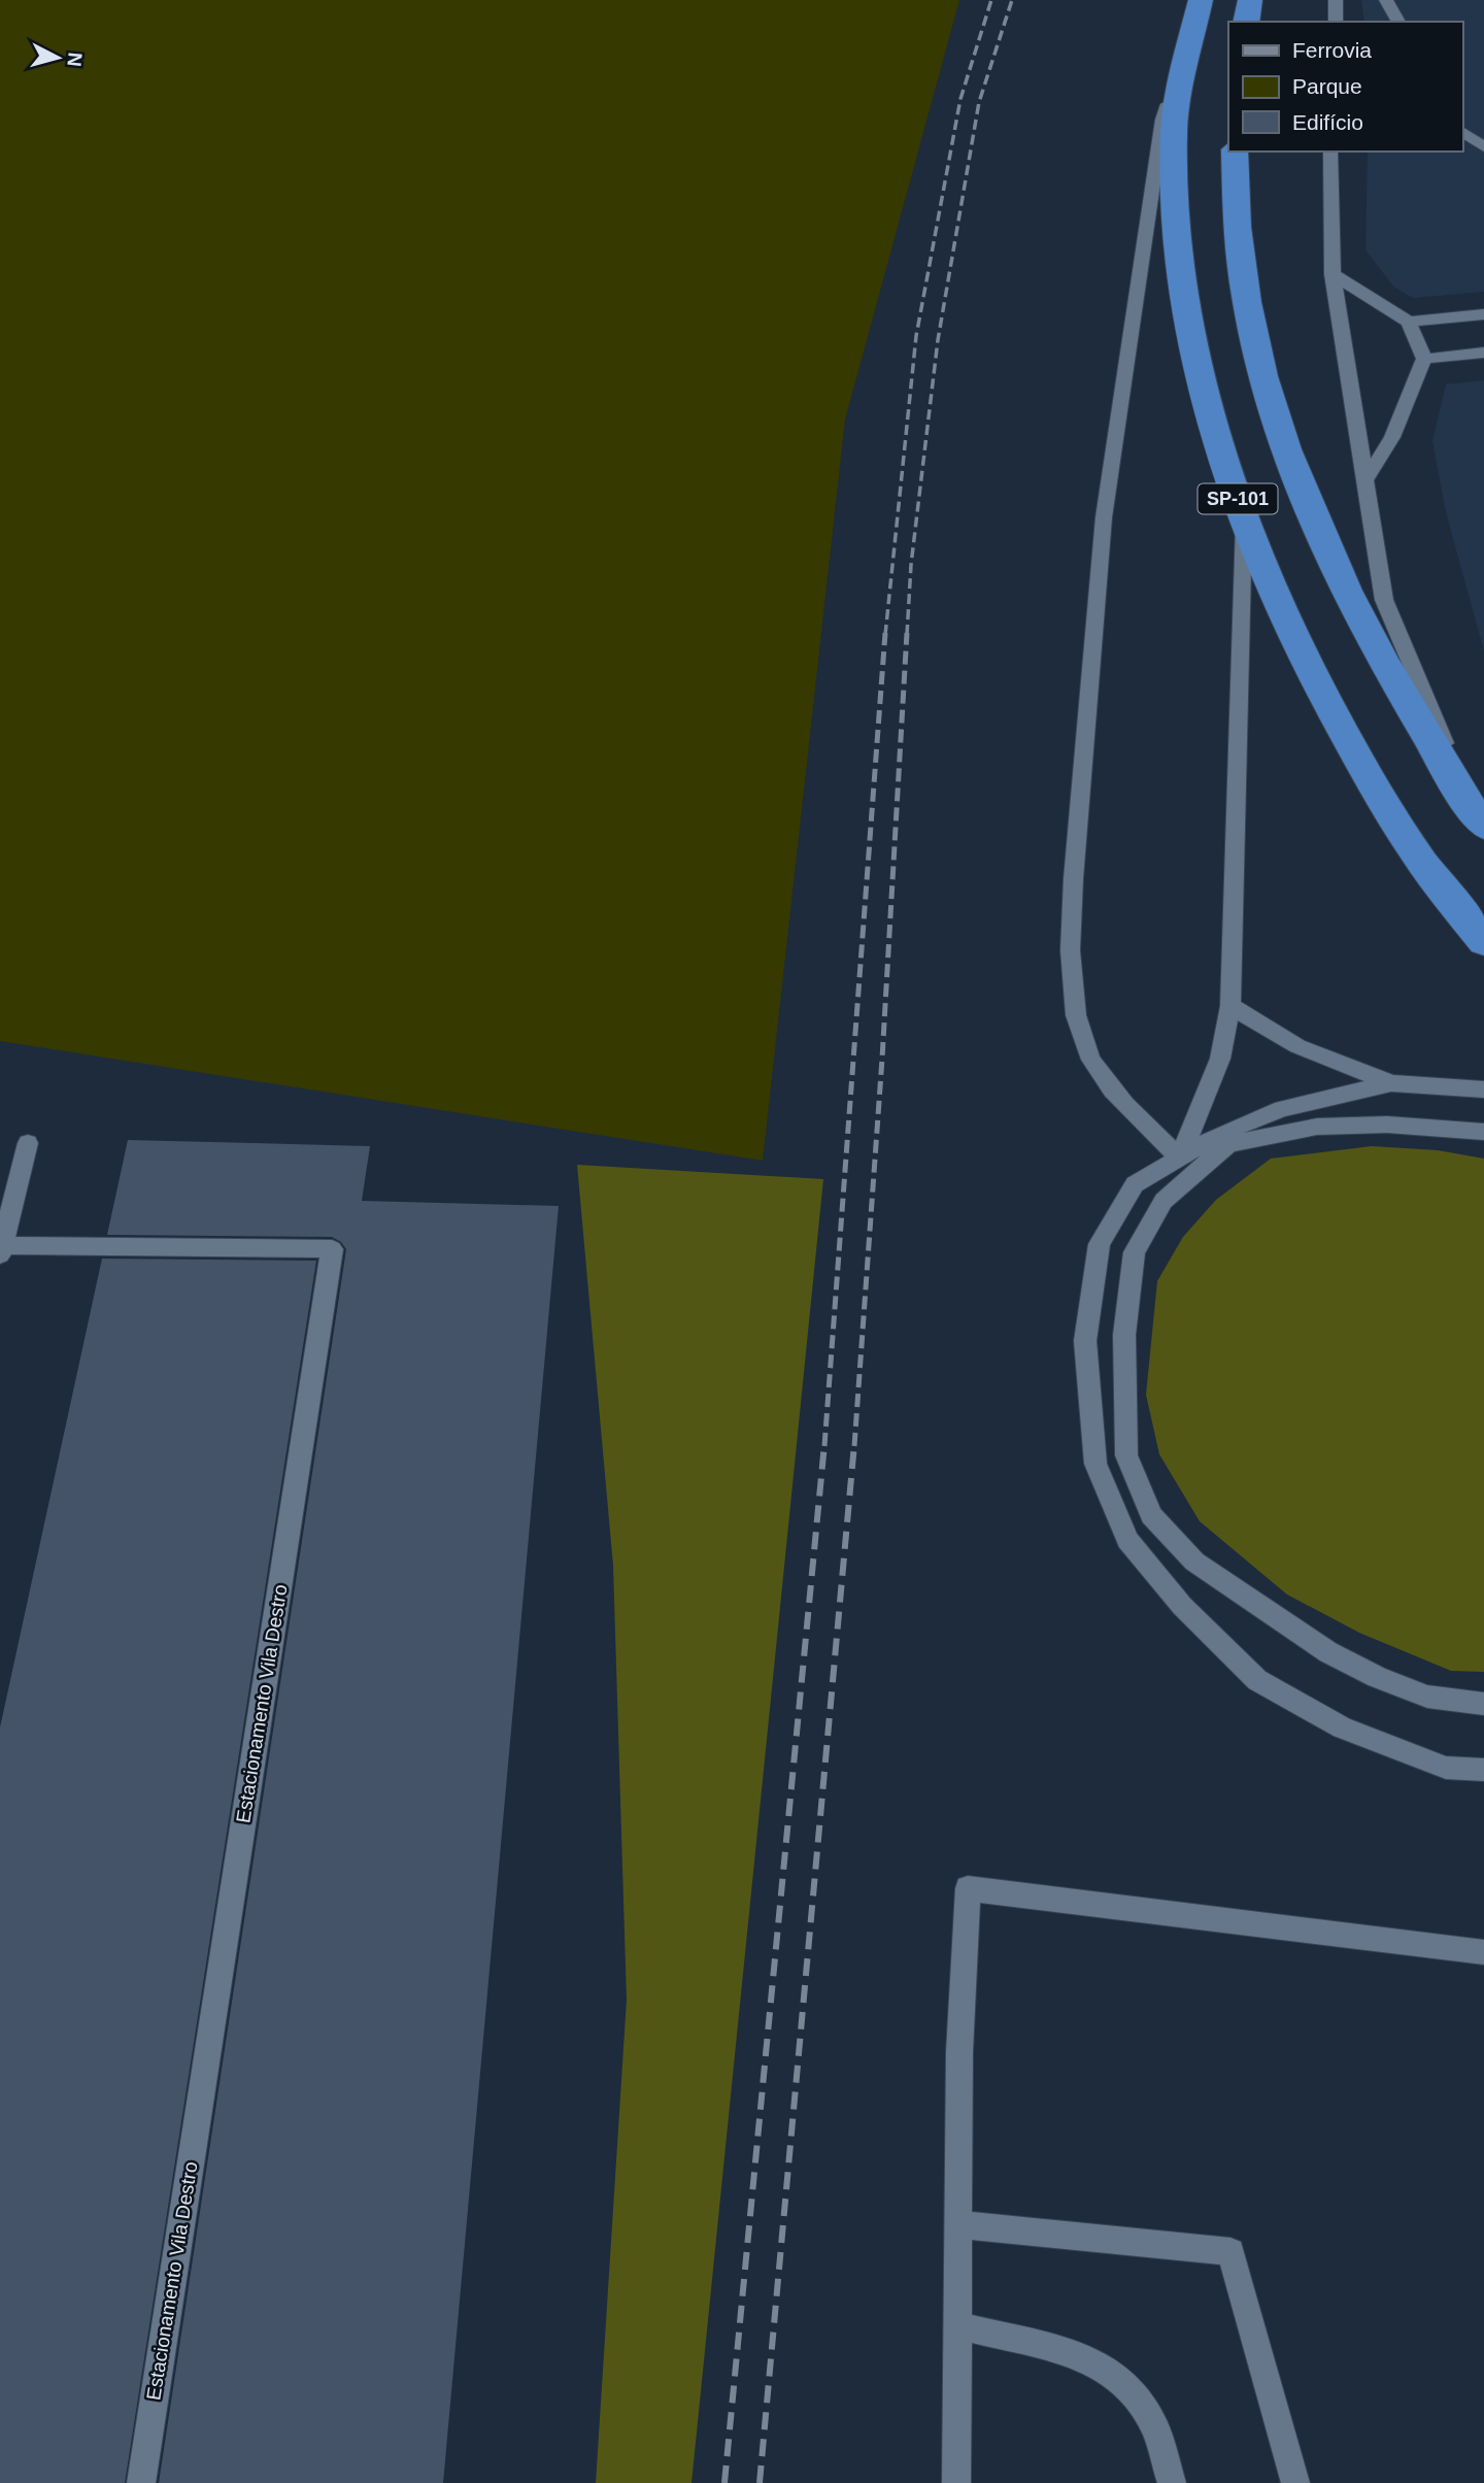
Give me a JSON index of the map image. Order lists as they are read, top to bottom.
{
  "streets": {
    "highway": ["SP-101"],
    "lane": ["Estacionamento Vila Destro"]
  },
  "legend": ["Ferrovia", "Parque", "Edifício"],
  "north": "right"
}
